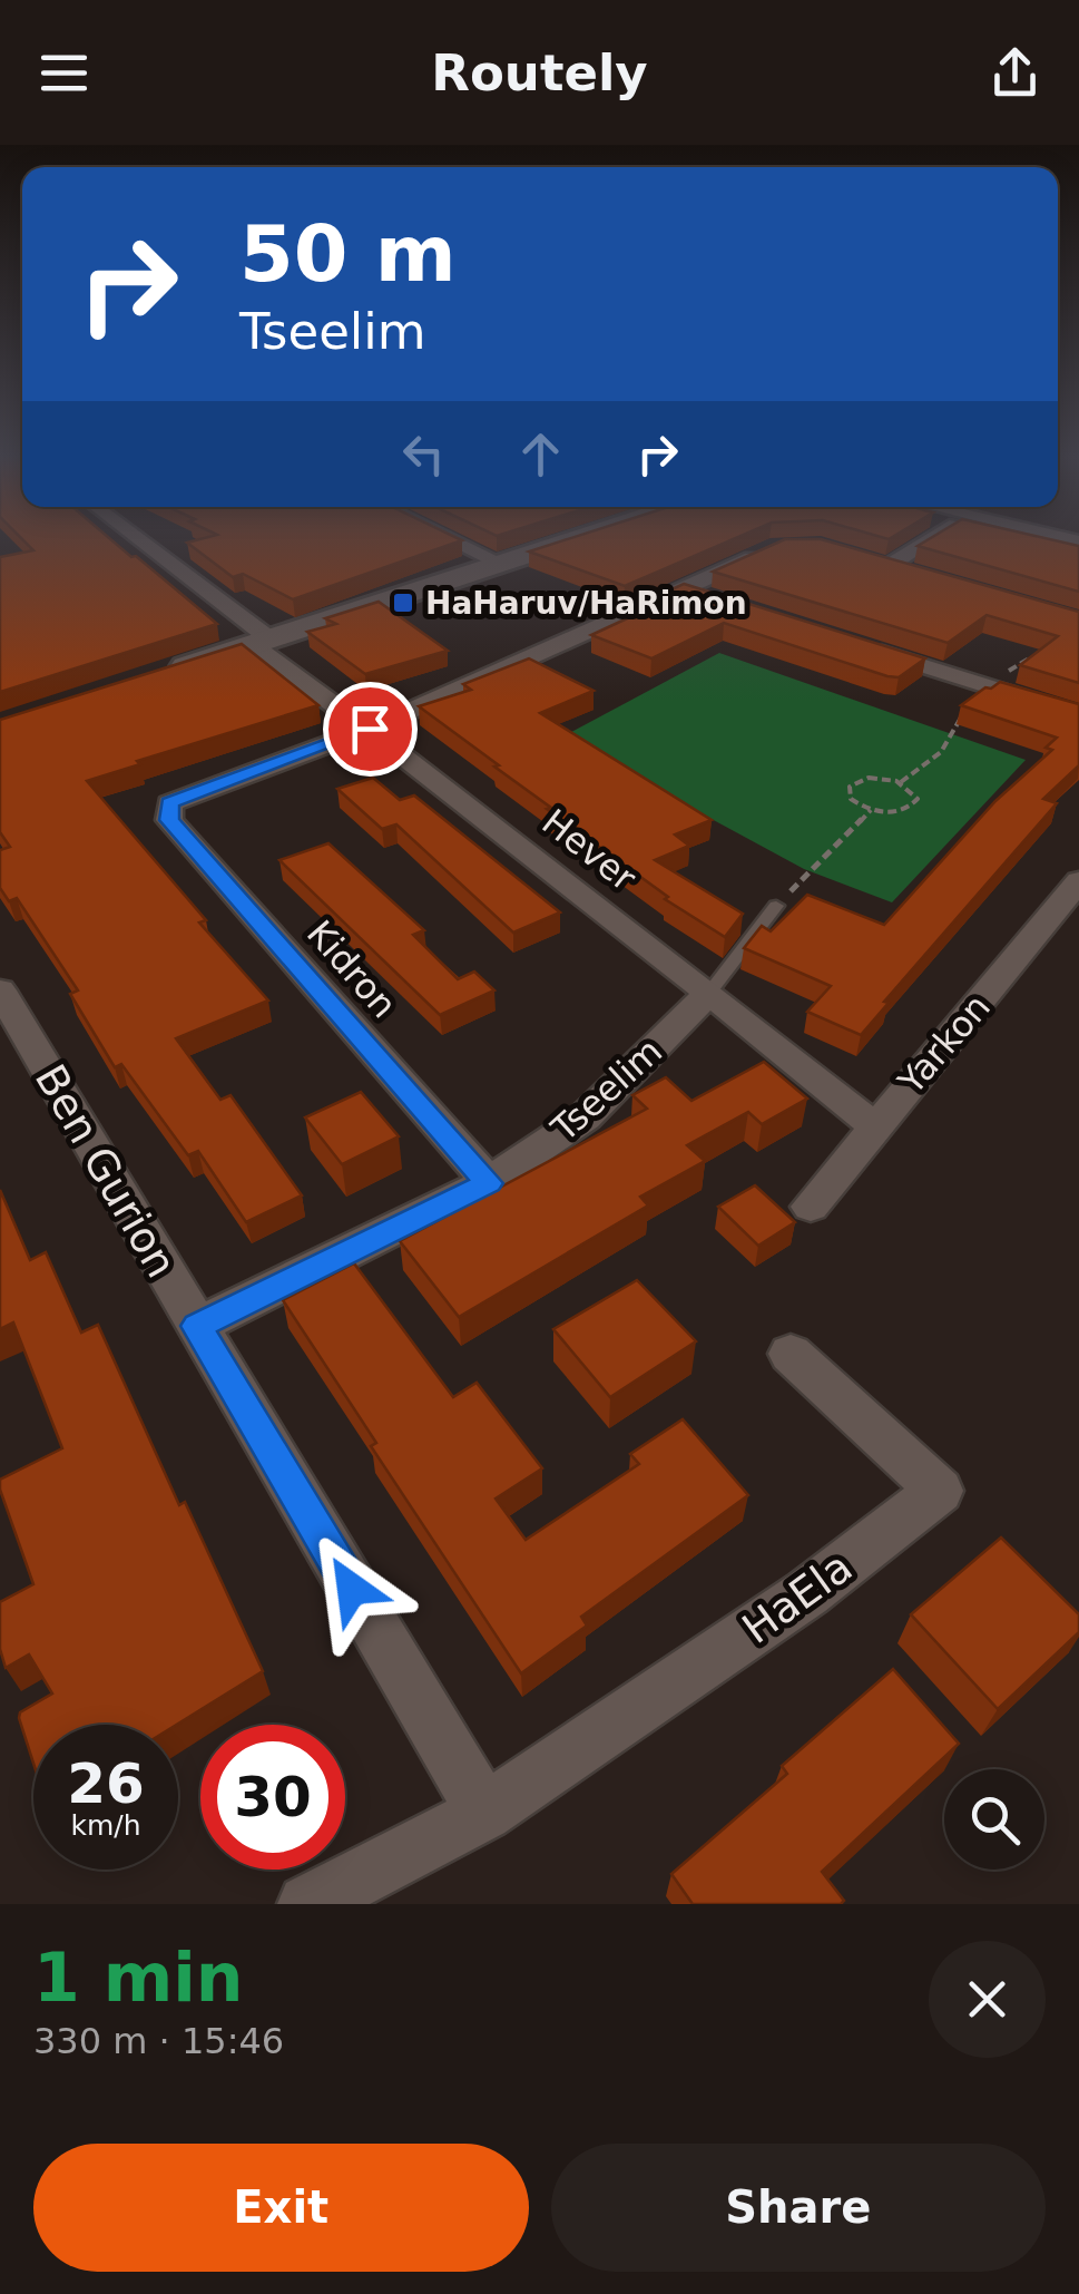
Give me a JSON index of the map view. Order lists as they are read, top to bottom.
{
  "streets": {
    "street": [
      "Hever",
      "Kidron",
      "Yarkon",
      "Tseelim",
      "Ben Gurion",
      "HaEla"
    ]
  },
  "crossings": [
    ["Hever", "Kidron"],
    ["Hever", "Yarkon"],
    ["Hever", "Tseelim"],
    ["Kidron", "Tseelim"],
    ["Tseelim", "Ben Gurion"],
    ["Ben Gurion", "HaEla"]
  ],
  "places": {
    "transit": ["HaHaruv/HaRimon"]
  },
  "page": {
    "header": "Routely",
    "turn": ["50 m", "Tseelim"],
    "speed": "26 km/h",
    "limit": "30",
    "heading": ["1 min", "330 m · 15:46"],
    "buttons": ["Exit", "Share"]
  }
}
